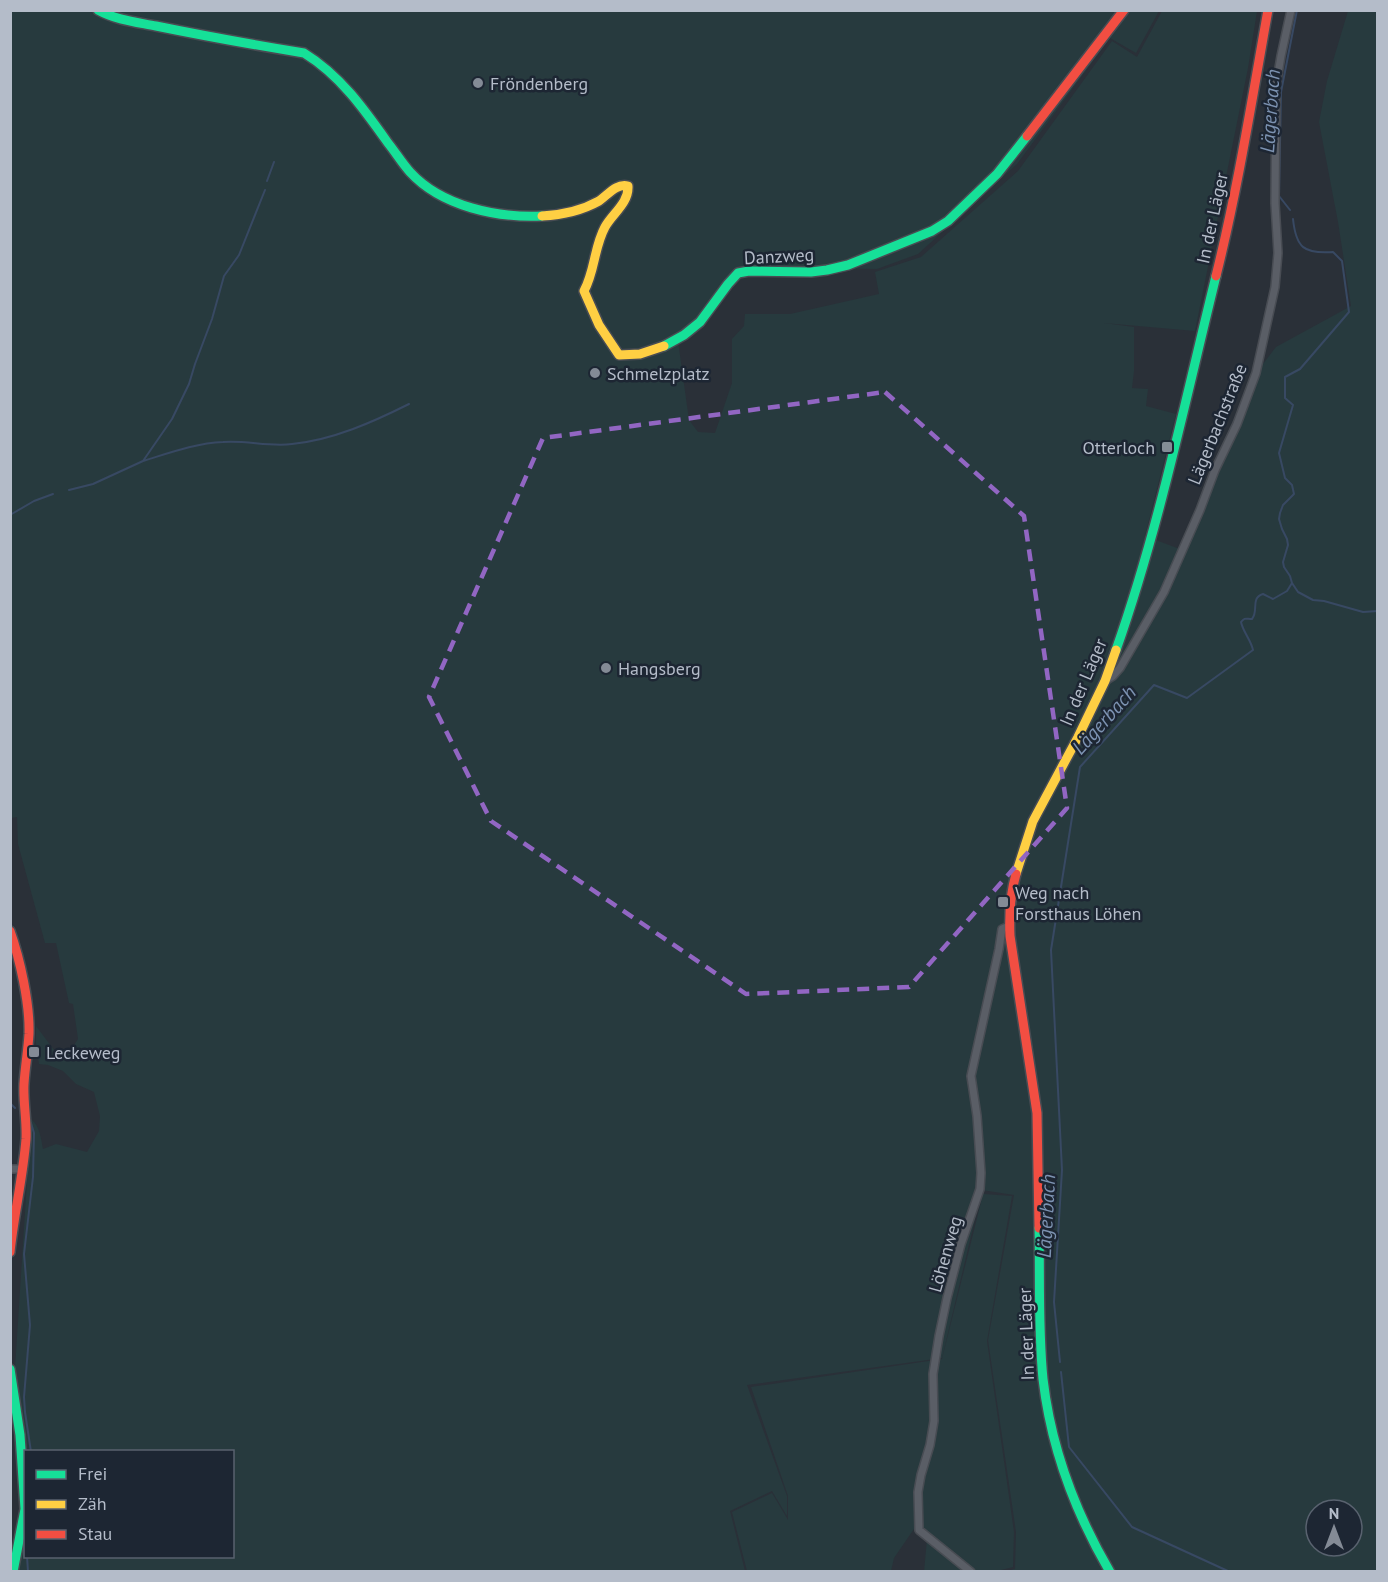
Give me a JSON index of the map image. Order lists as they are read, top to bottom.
{
  "streets": {
    "main road": ["In der Läger", "Danzweg"],
    "street": ["Lägerbachstraße", "Löhenweg"]
  },
  "crossings": [
    ["In der Läger", "Lägerbachstraße"],
    ["In der Läger", "Löhenweg"]
  ],
  "water": ["Lägerbach"],
  "places": {
    "other": ["Fröndenberg", "Schmelzplatz", "Hangsberg"],
    "transit": ["Otterloch", "Weg nach Forsthaus Löhen", "Leckeweg"]
  },
  "legend": ["Frei", "Zäh", "Stau"],
  "north": "top"
}
